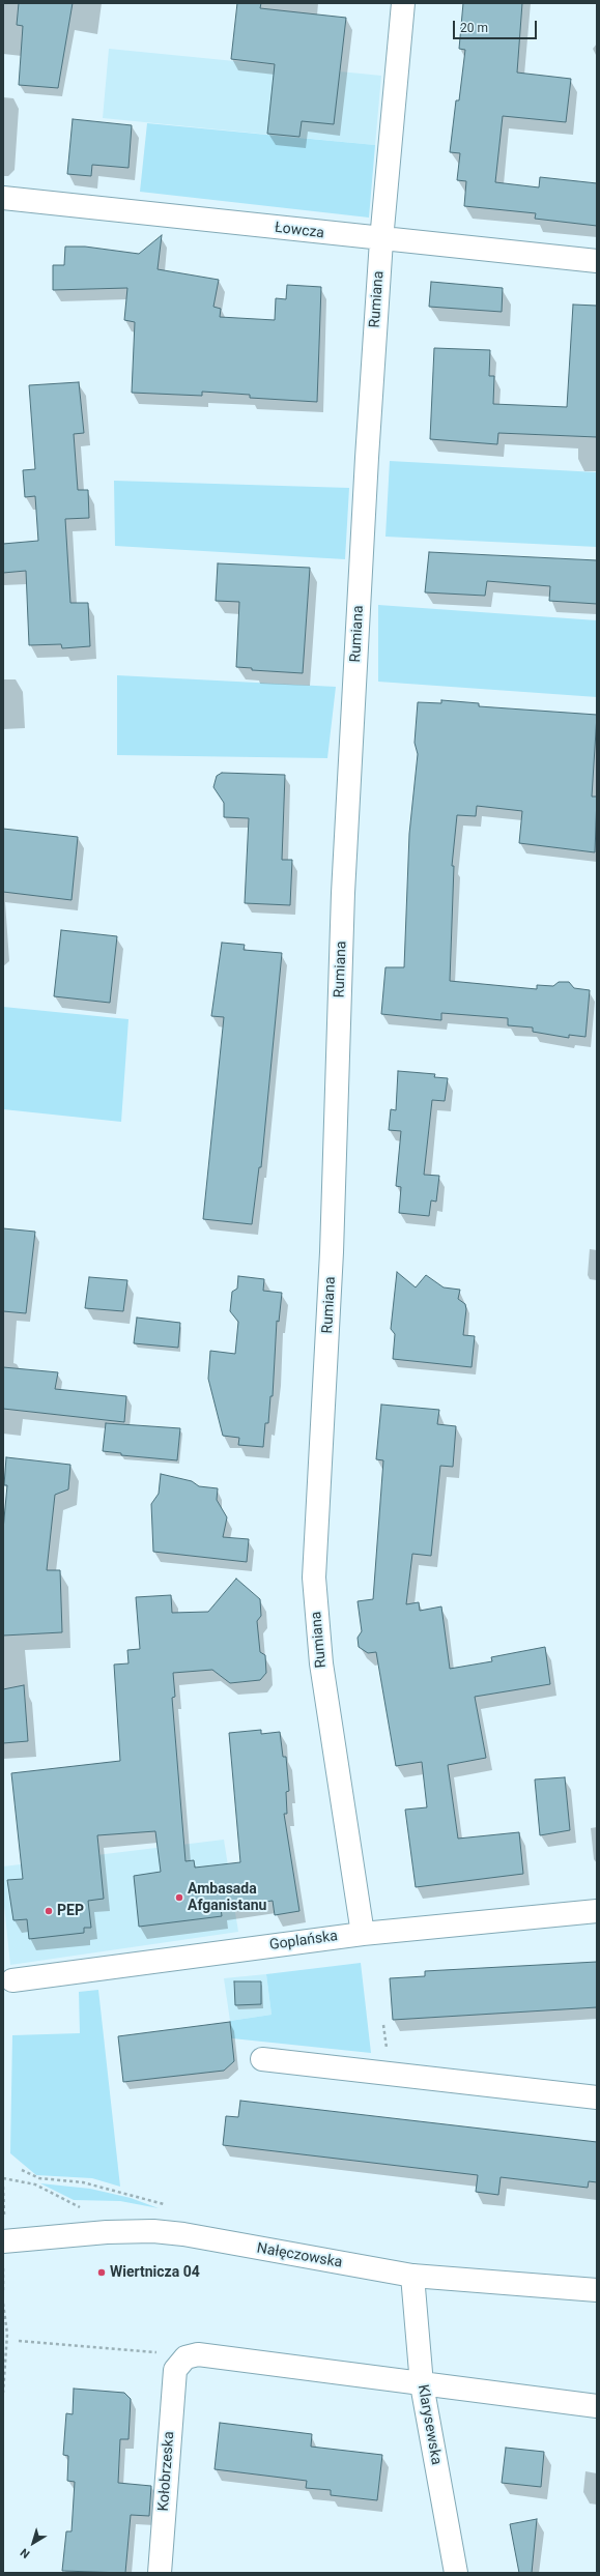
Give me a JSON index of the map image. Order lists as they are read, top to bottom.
{
  "streets": {
    "street": [
      "Łowcza",
      "Rumiana",
      "Goplańska",
      "Nałęczowska",
      "Klarysewska",
      "Kołobrzeska"
    ]
  },
  "crossings": [
    ["Łowcza", "Rumiana"],
    ["Rumiana", "Goplańska"],
    ["Nałęczowska", "Klarysewska"]
  ],
  "places": ["Ambasada Afganistanu", "PEP", "Wiertnicza 04"],
  "scale_bar": "20 m",
  "north": "bottom left"
}
